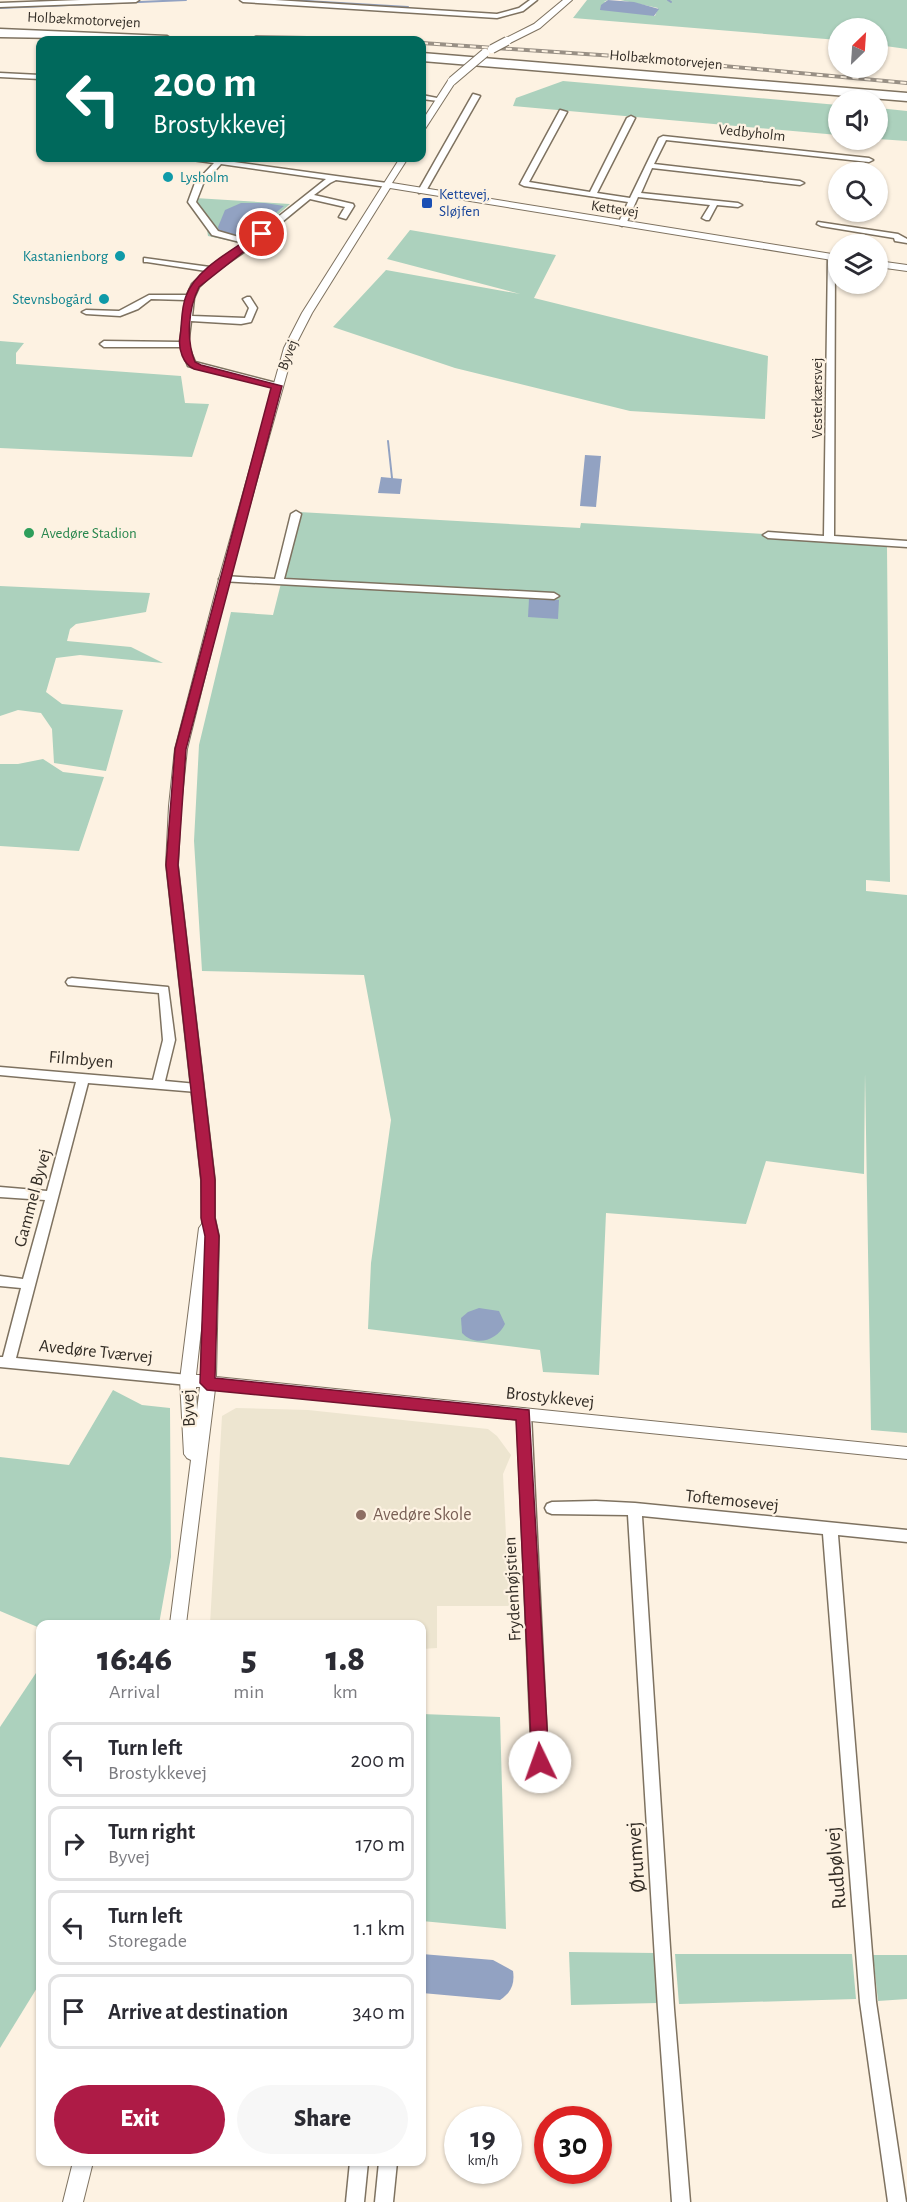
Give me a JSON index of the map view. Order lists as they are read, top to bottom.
{
  "streets": {
    "highway": ["Holbækmotorvejen"],
    "street": [
      "Vedbyholm",
      "Kettevej",
      "Byvej",
      "Vesterkærsvej",
      "Filmbyen",
      "Gammel Byvej",
      "Avedøre Tværvej",
      "Brostykkevej",
      "Toftemosevej",
      "Frydenhøjstien",
      "Ørumvej",
      "Rudbølvej"
    ]
  },
  "crossings": [
    ["Vedbyholm", "Kettevej"],
    ["Kettevej", "Byvej"],
    ["Byvej", "Filmbyen"],
    ["Byvej", "Avedøre Tværvej"],
    ["Byvej", "Brostykkevej"],
    ["Filmbyen", "Gammel Byvej"],
    ["Gammel Byvej", "Avedøre Tværvej"],
    ["Avedøre Tværvej", "Brostykkevej"],
    ["Brostykkevej", "Frydenhøjstien"],
    ["Toftemosevej", "Ørumvej"],
    ["Toftemosevej", "Rudbølvej"]
  ],
  "places": {
    "other": [
      "Lysholm",
      "Kastanienborg",
      "Stevnsbogård",
      "Avedøre Stadion",
      "Avedøre Skole"
    ],
    "transit": ["Kettevej, Sløjfen"]
  },
  "north": "top right",
  "page": {
    "turn": ["200 m", "Brostykkevej"],
    "eta": [
      "16:46",
      "Arrival",
      "5",
      "min",
      "1.8",
      "km"
    ],
    "list": [
      {
        "name": "Turn left",
        "note": "Brostykkevej",
        "value": "200 m"
      },
      {
        "name": "Turn right",
        "note": "Byvej",
        "value": "170 m"
      },
      {
        "name": "Turn left",
        "note": "Storegade",
        "value": "1.1 km"
      },
      {
        "name": "Arrive at destination",
        "value": "340 m"
      }
    ],
    "buttons": ["Exit", "Share"],
    "speed": "19 km/h",
    "limit": "30"
  }
}
